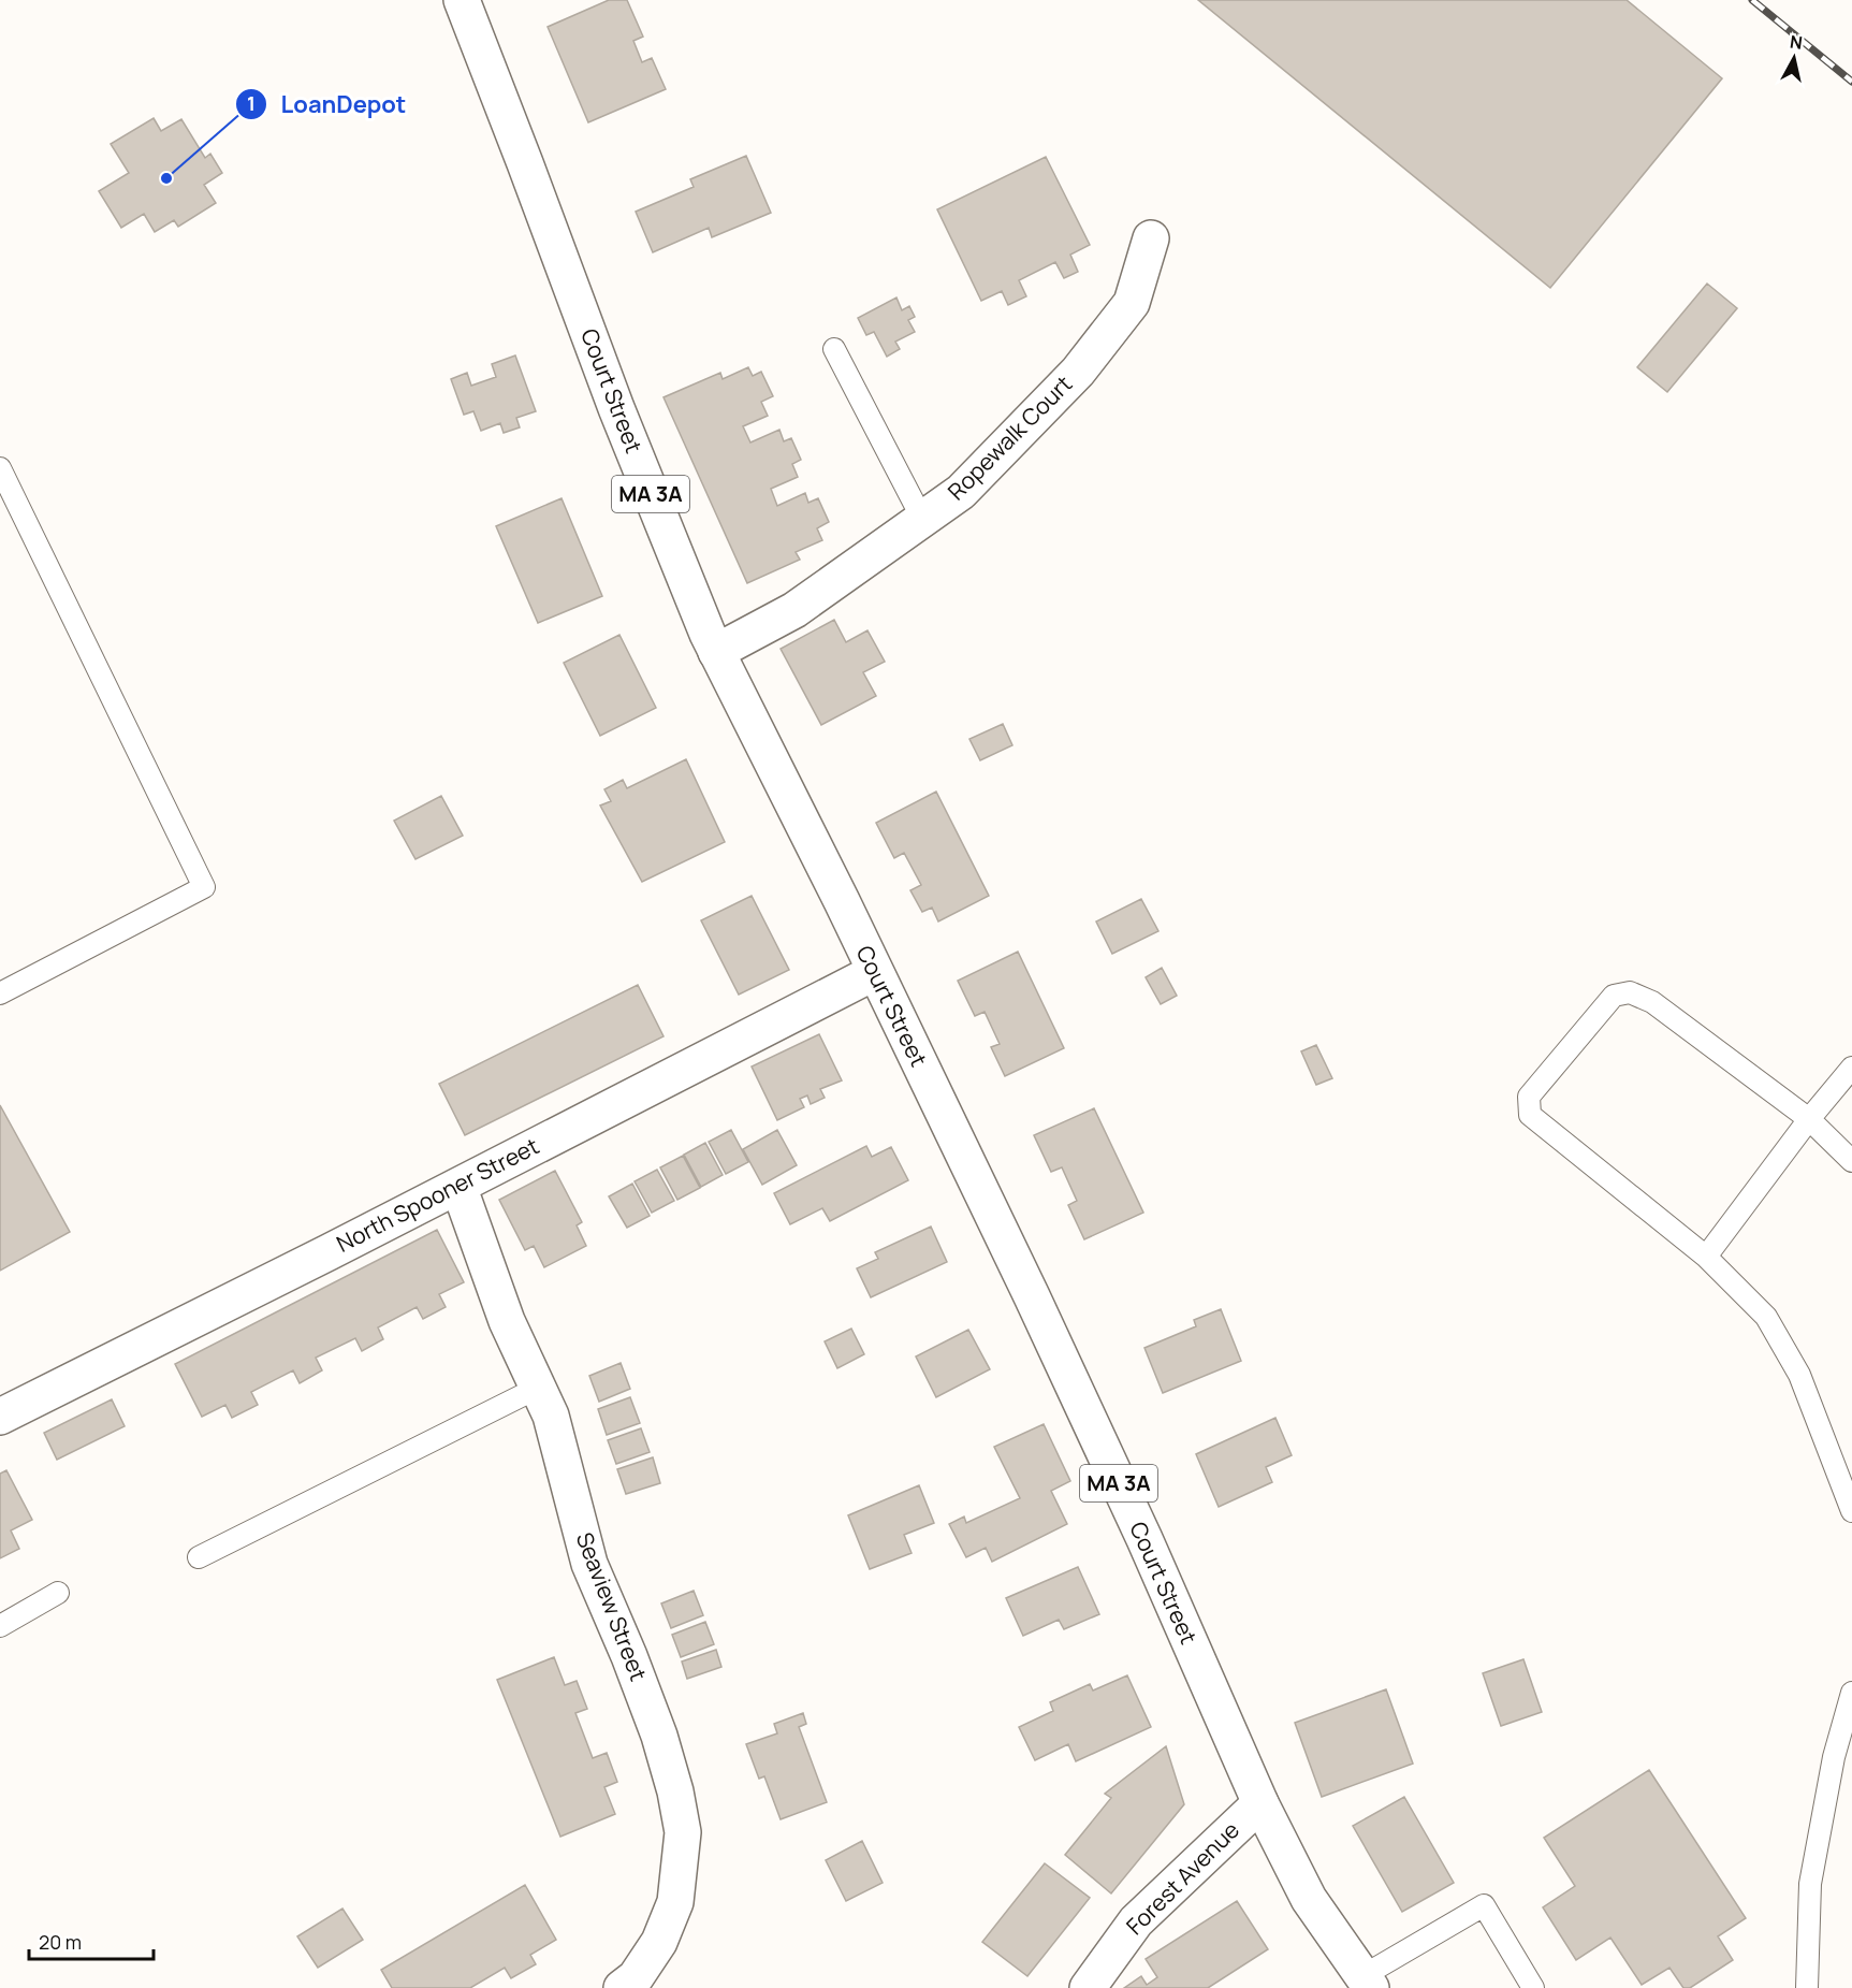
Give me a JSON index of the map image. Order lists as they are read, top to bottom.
{
  "streets": {
    "street": [
      "Court Street",
      "Ropewalk Court",
      "MA 3A",
      "North Spooner Street",
      "Seaview Street",
      "Forest Avenue"
    ]
  },
  "crossings": [
    ["Court Street", "Ropewalk Court"],
    ["Court Street", "North Spooner Street"],
    ["Court Street", "Forest Avenue"],
    ["North Spooner Street", "Seaview Street"]
  ],
  "places": ["LoanDepot"],
  "scale_bar": "20 m",
  "north": "top"
}
